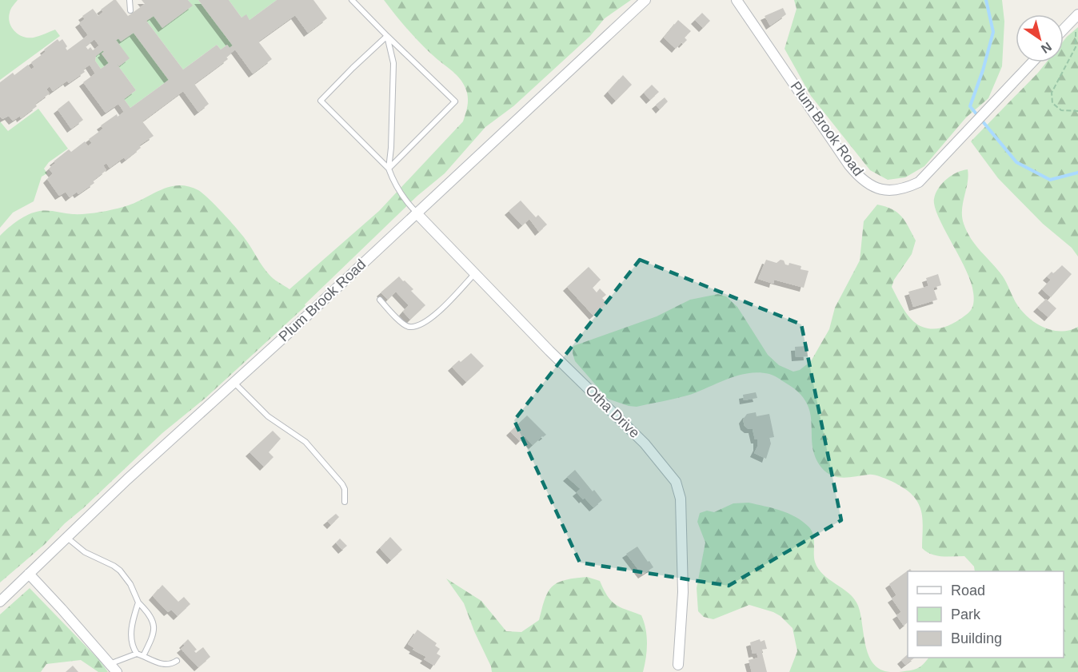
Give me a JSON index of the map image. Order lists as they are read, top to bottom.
{
  "streets": {
    "street": ["Plum Brook Road", "Otha Drive"]
  },
  "crossings": [
    ["Plum Brook Road", "Otha Drive"]
  ],
  "legend": ["Road", "Park", "Building"],
  "north": "bottom right"
}
